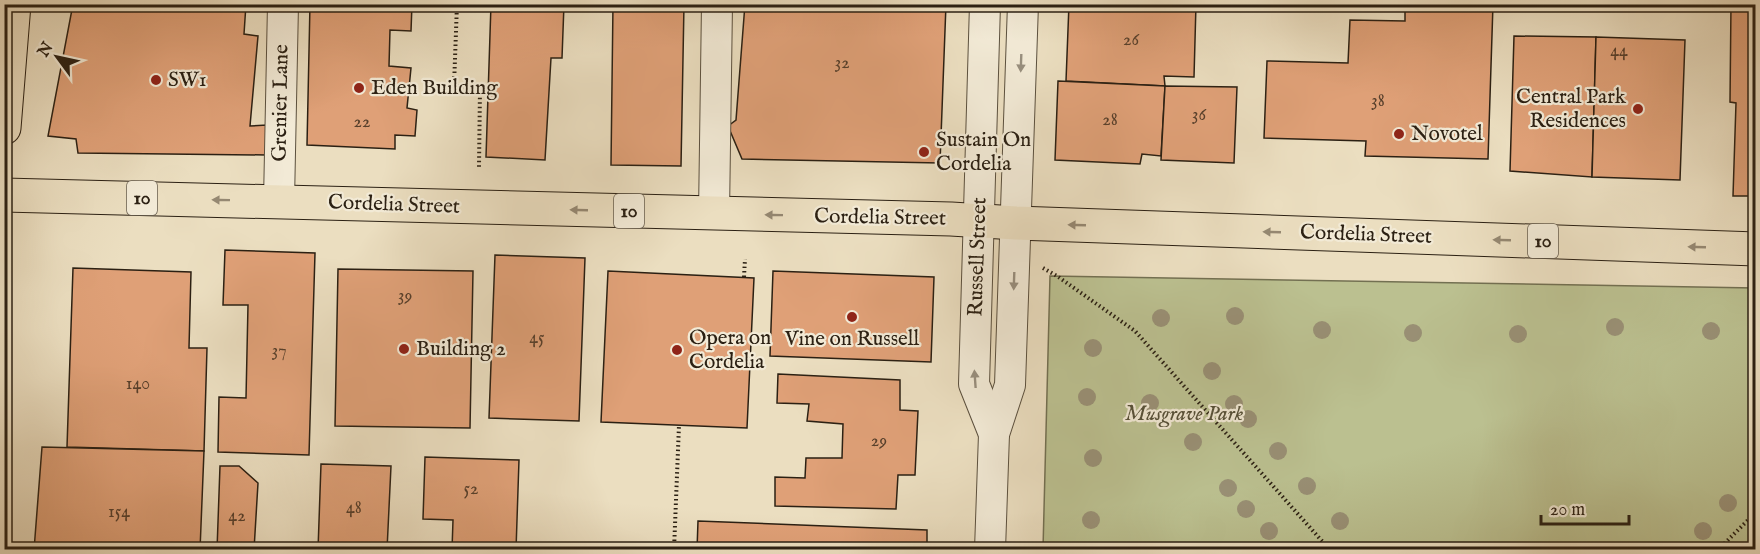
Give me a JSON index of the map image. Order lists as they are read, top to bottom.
{
  "streets": {
    "main road": ["10", "Cordelia Street"],
    "street": ["Grenier Lane", "Russell Street"]
  },
  "crossings": [
    ["Grenier Lane", "Cordelia Street"],
    ["Cordelia Street", "Russell Street"]
  ],
  "one_way": ["Cordelia Street"],
  "parks": ["Musgrave Park"],
  "places": [
    "SW1",
    "Eden Building",
    "Central Park Residences",
    "Novotel",
    "Sustain On Cordelia",
    "Vine on Russell",
    "Building 2",
    "Opera on Cordelia"
  ],
  "house_numbers": [
    "26",
    "44",
    "32",
    "38",
    "36",
    "28",
    "22",
    "39",
    "45",
    "37",
    "140",
    "29",
    "52",
    "48",
    "154",
    "42"
  ],
  "scale_bar": "20 m",
  "north": "top left"
}
